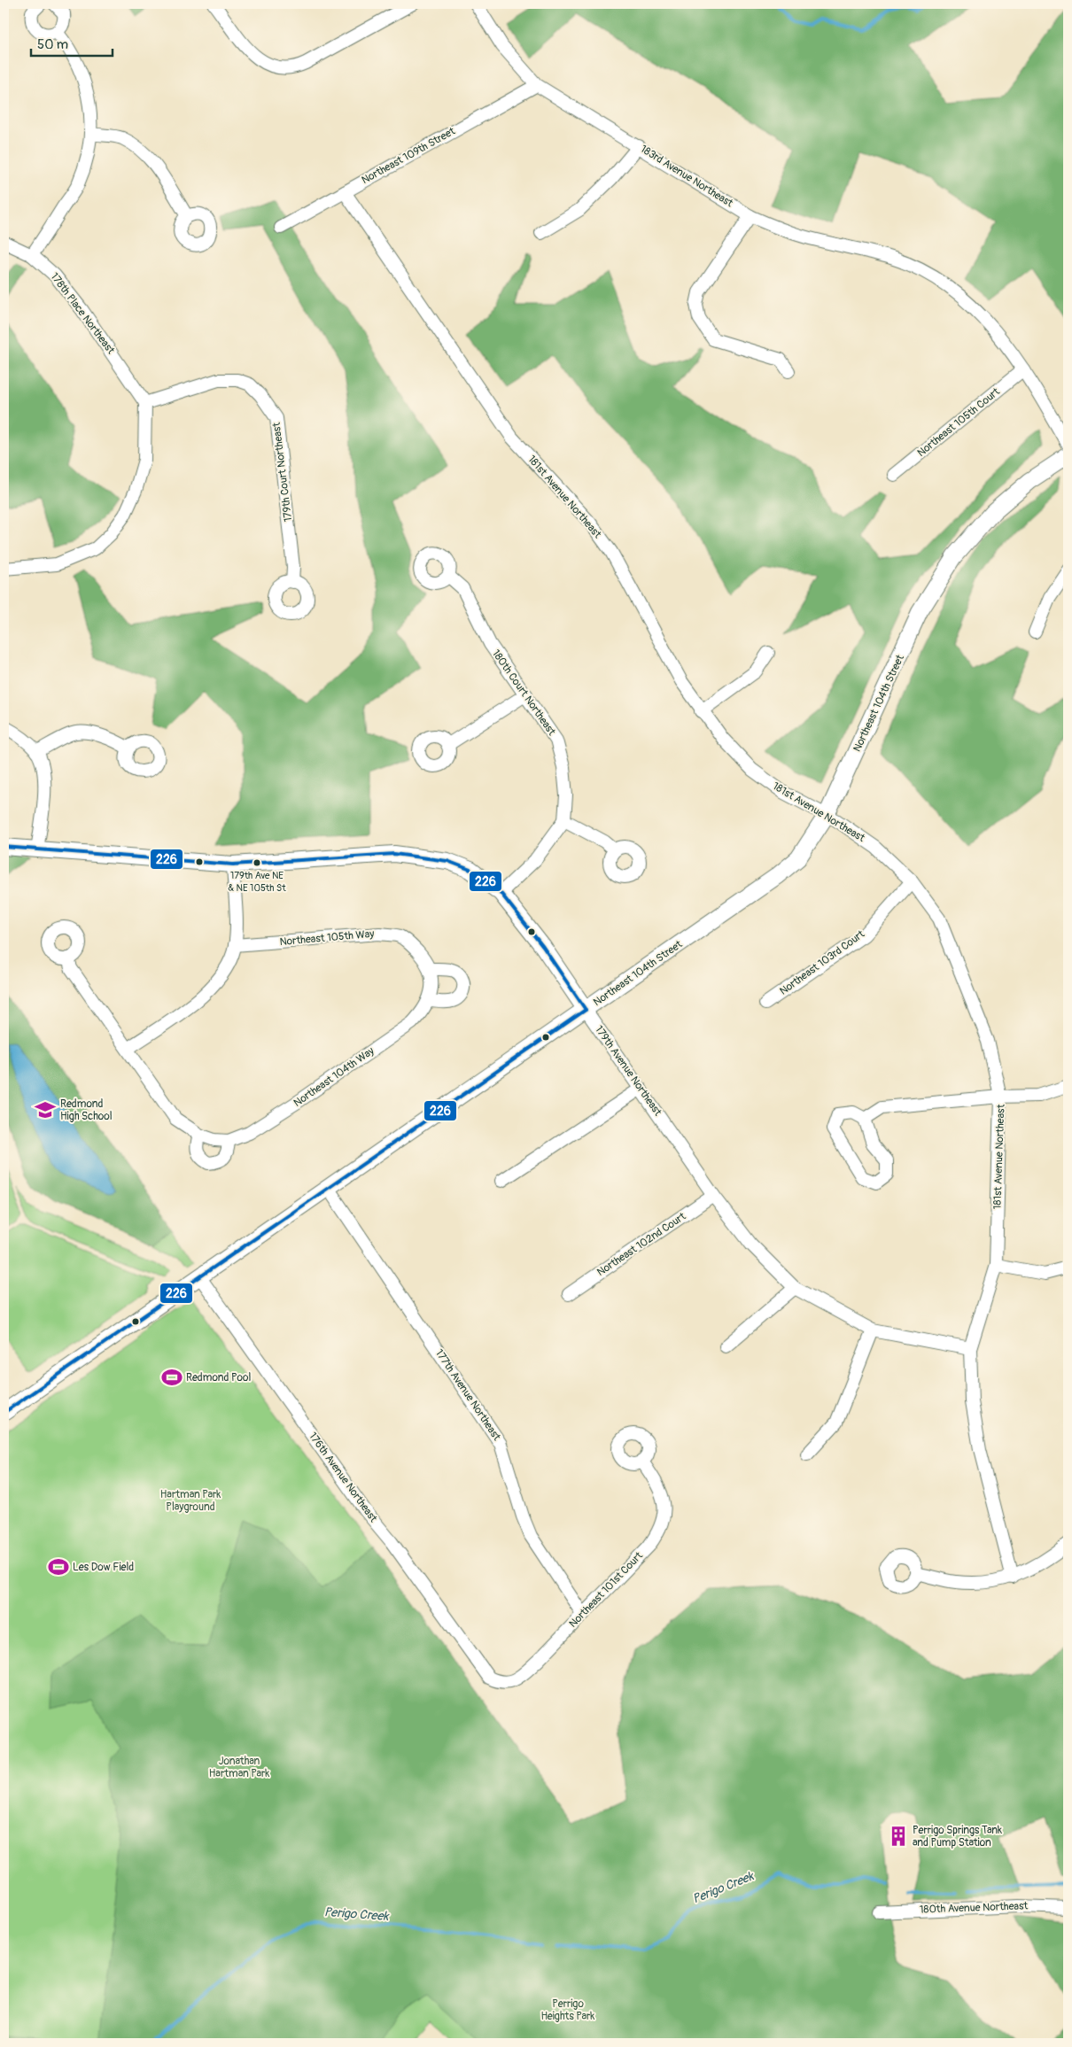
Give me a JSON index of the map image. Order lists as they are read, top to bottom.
{
  "streets": {
    "street": [
      "Northeast 109th Street",
      "183rd Avenue Northeast",
      "178th Place Northeast",
      "Northeast 105th Court",
      "179th Court Northeast",
      "181st Avenue Northeast",
      "180th Court Northeast",
      "Northeast 104th Street",
      "Northeast 105th Way",
      "Northeast 103rd Court",
      "179th Avenue Northeast",
      "Northeast 104th Way",
      "Northeast 102nd Court",
      "177th Avenue Northeast",
      "176th Avenue Northeast",
      "Northeast 101st Court",
      "180th Avenue Northeast"
    ]
  },
  "crossings": [
    ["Northeast 109th Street", "183rd Avenue Northeast"],
    ["Northeast 109th Street", "181st Avenue Northeast"],
    ["183rd Avenue Northeast", "Northeast 105th Court"],
    ["178th Place Northeast", "179th Court Northeast"],
    ["181st Avenue Northeast", "Northeast 104th Street"],
    ["181st Avenue Northeast", "Northeast 103rd Court"],
    ["181st Avenue Northeast", "179th Avenue Northeast"],
    ["Northeast 104th Street", "179th Avenue Northeast"],
    ["Northeast 104th Street", "177th Avenue Northeast"],
    ["Northeast 104th Street", "176th Avenue Northeast"],
    ["Northeast 105th Way", "Northeast 104th Way"],
    ["179th Avenue Northeast", "Northeast 102nd Court"],
    ["177th Avenue Northeast", "Northeast 101st Court"],
    ["176th Avenue Northeast", "Northeast 101st Court"]
  ],
  "water": ["Perigo Creek"],
  "parks": ["Hartman Park Playground", "Jonathan Hartman Park", "Perrigo Heights Park"],
  "places": {
    "other": ["179th Ave NE & NE 105th St"],
    "school or university": ["Redmond High School"],
    "sports": ["Redmond Pool", "Les Dow Field"],
    "building": ["Perrigo Springs Tank and Pump Station"]
  },
  "lines": ["transit line 226"],
  "scale_bar": "50 m"
}
